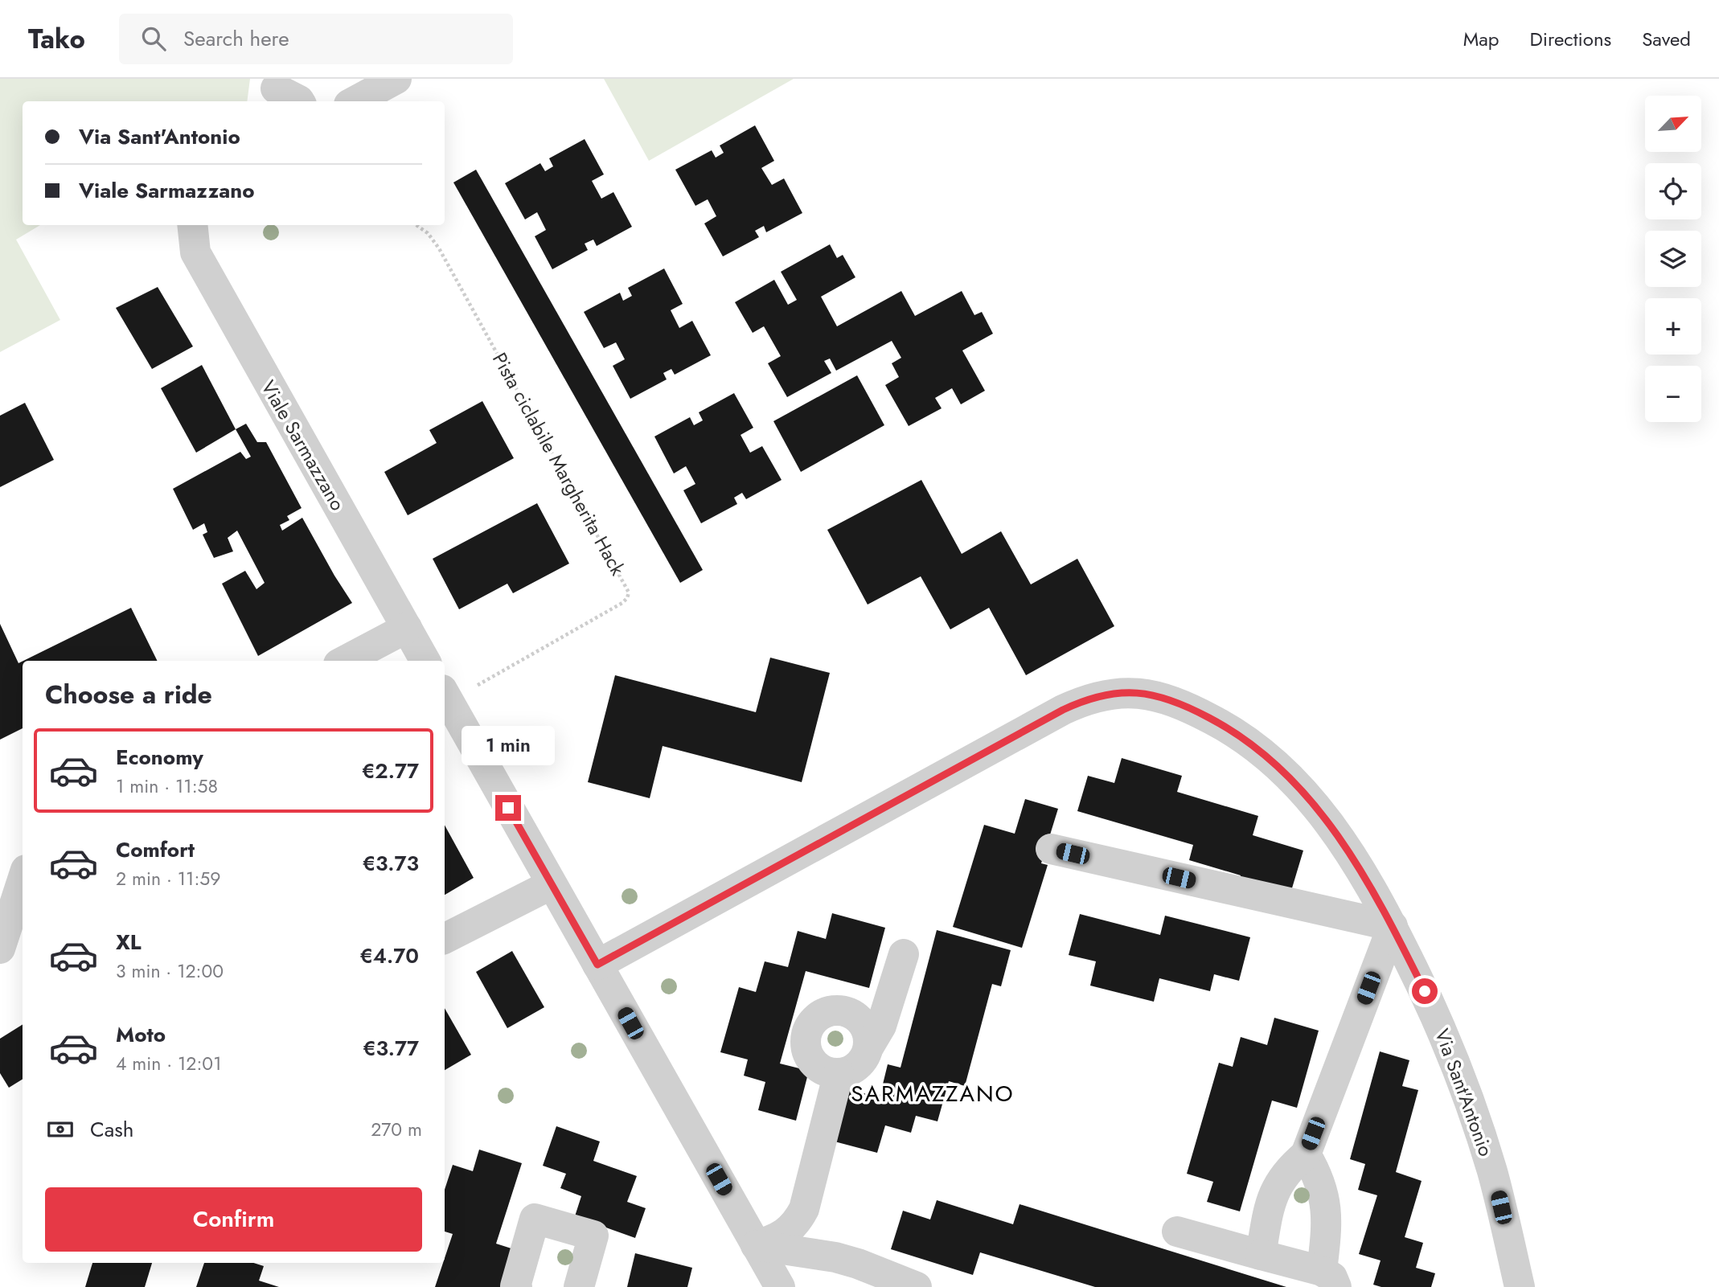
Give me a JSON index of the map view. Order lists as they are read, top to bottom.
{
  "streets": {
    "street": ["Viale Sarmazzano", "Via Sant'Antonio"],
    "path": ["Pista ciclabile Margherita Hack"]
  },
  "districts": ["SARMAZZANO"],
  "north": "top right",
  "page": {
    "header": "Tako",
    "search": "Search here",
    "nav": ["Map", "Directions", "Saved"],
    "map_buttons": ["+", "−"],
    "banner": ["Via Sant'Antonio", "Viale Sarmazzano"],
    "heading": "Choose a ride",
    "bubble": "1 min",
    "list": [
      {
        "name": "Economy",
        "note": "1 min · 11:58",
        "value": "€2.77"
      },
      {
        "name": "Comfort",
        "note": "2 min · 11:59",
        "value": "€3.73"
      },
      {
        "name": "XL",
        "note": "3 min · 12:00",
        "value": "€4.70"
      },
      {
        "name": "Moto",
        "note": "4 min · 12:01",
        "value": "€3.77"
      }
    ],
    "pay": ["Cash", "270 m"],
    "buttons": "Confirm"
  }
}
